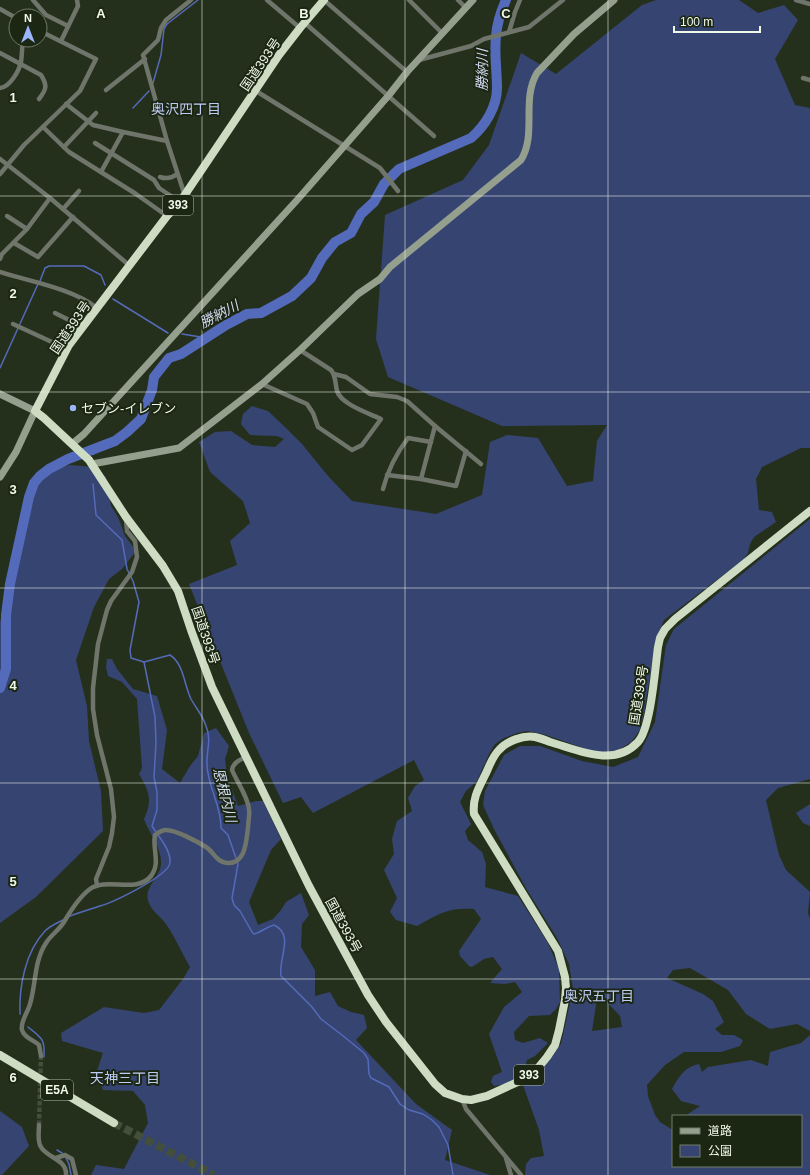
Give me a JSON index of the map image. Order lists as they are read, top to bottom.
{
  "streets": {
    "highway": ["国道393号", "393", "E5A"]
  },
  "districts": ["奥沢四丁目", "奥沢五丁目", "天神三丁目"],
  "water": ["勝納川", "恩根内川"],
  "places": ["セブン-イレブン"],
  "legend": ["道路", "公園"],
  "scale_bar": "100 m",
  "north": "top",
  "grid": {
    "columns": ["A", "B", "C"],
    "rows": [
      "1",
      "2",
      "3",
      "4",
      "5",
      "6"
    ]
  }
}
